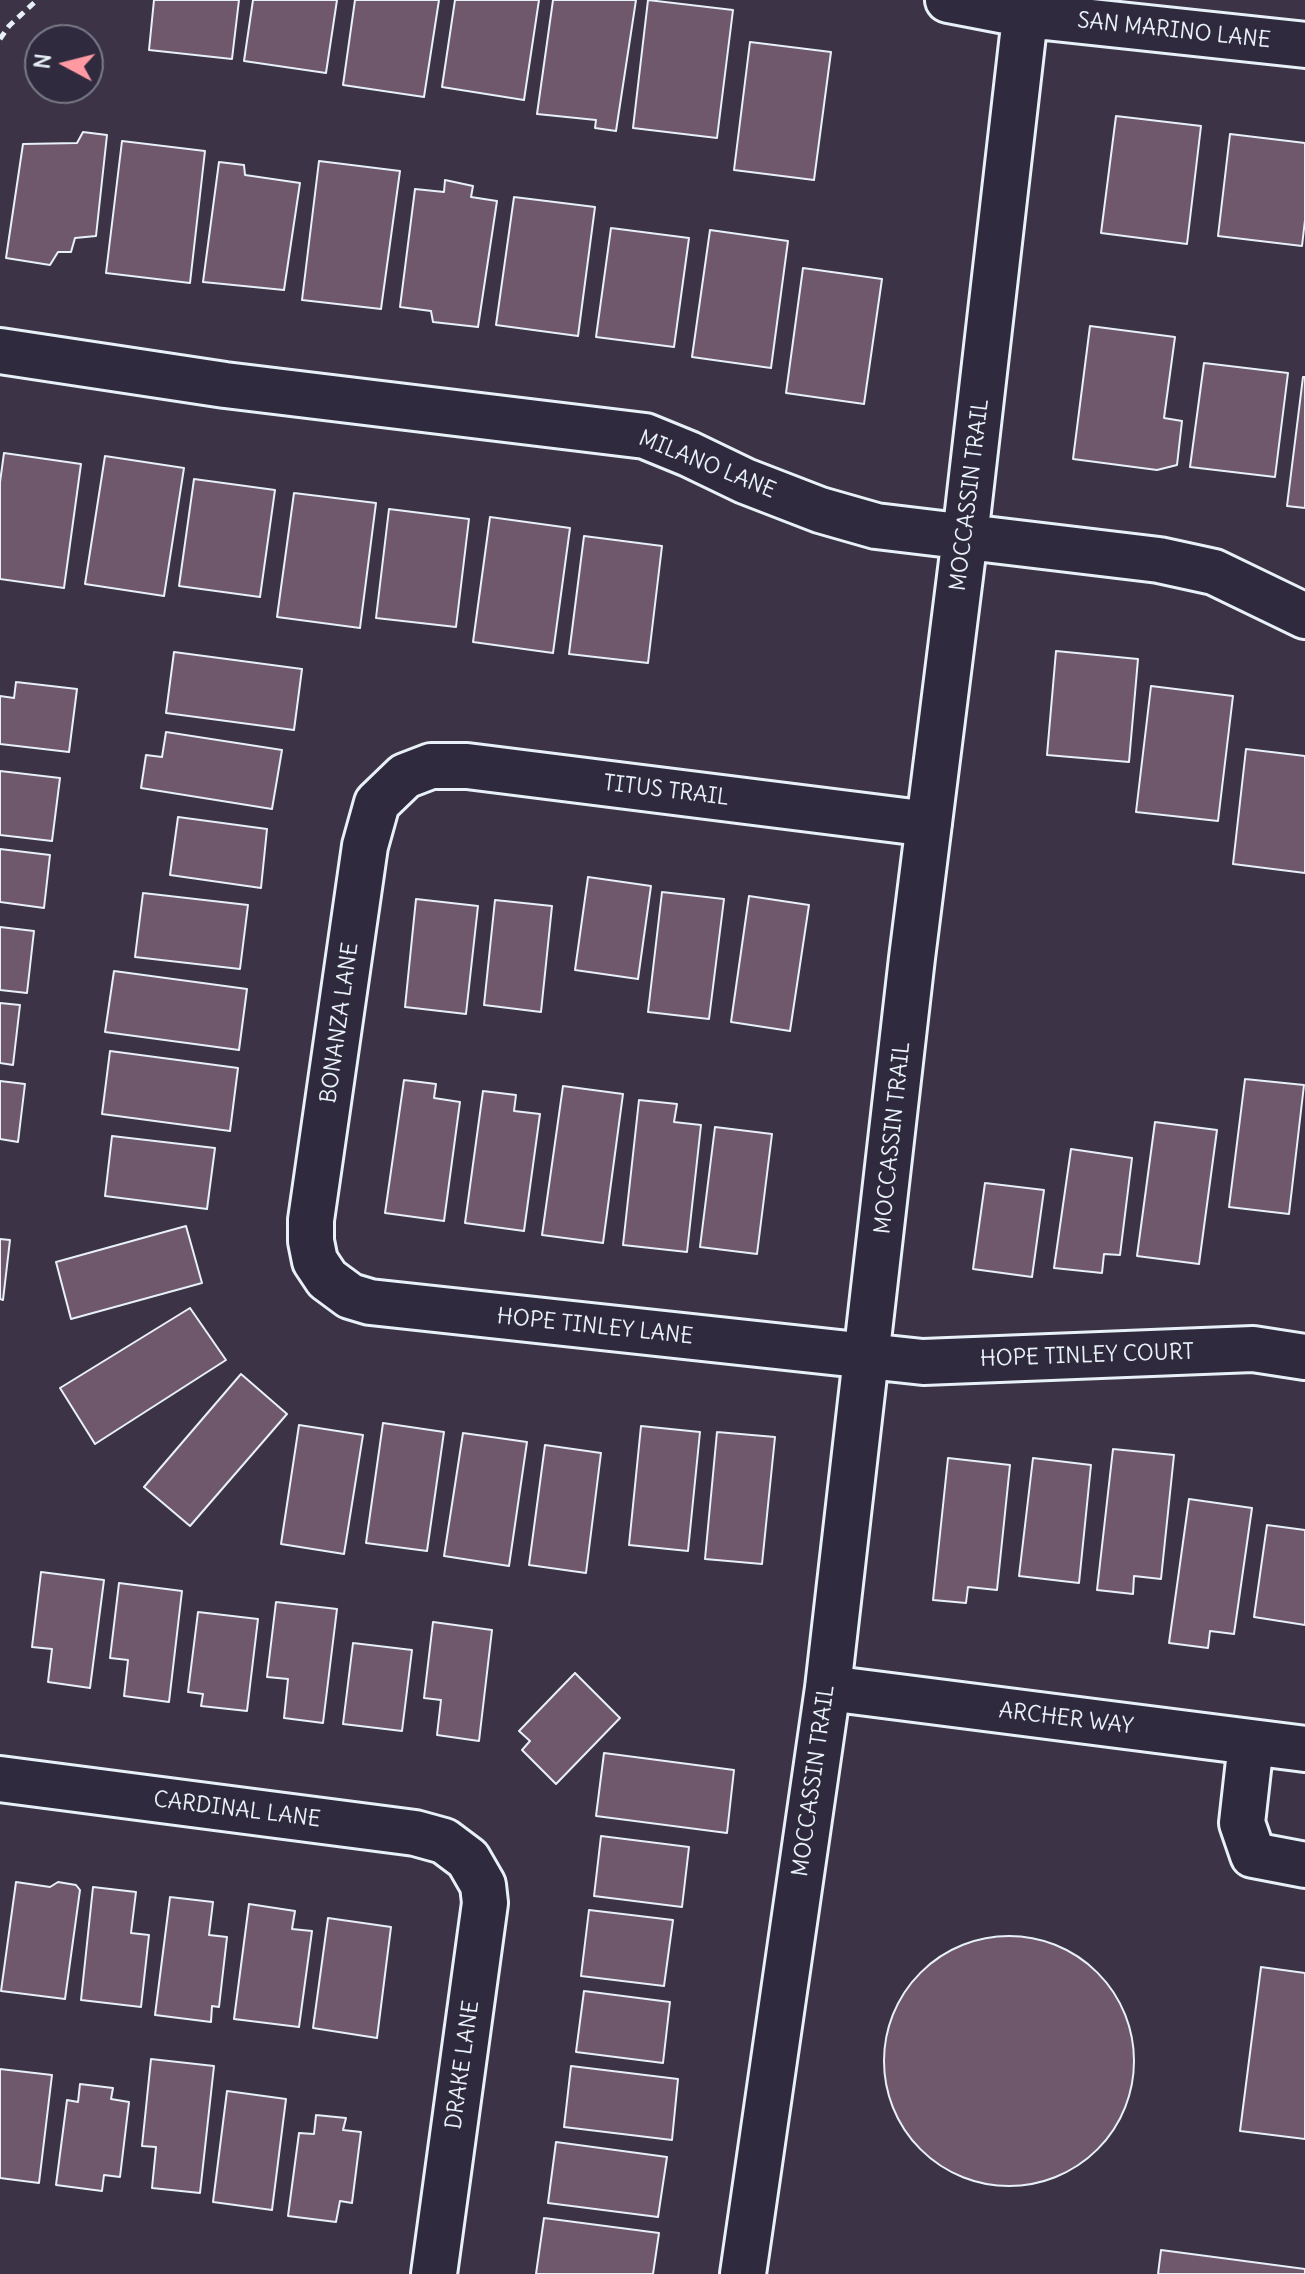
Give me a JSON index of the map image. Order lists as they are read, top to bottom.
{
  "streets": {
    "street": [
      "SAN MARINO LANE",
      "MILANO LANE",
      "MOCCASSIN TRAIL",
      "TITUS TRAIL",
      "BONANZA LANE",
      "HOPE TINLEY LANE",
      "HOPE TINLEY COURT",
      "ARCHER WAY",
      "CARDINAL LANE",
      "DRAKE LANE"
    ]
  },
  "crossings": [
    ["SAN MARINO LANE", "MOCCASSIN TRAIL"],
    ["MILANO LANE", "MOCCASSIN TRAIL"],
    ["MOCCASSIN TRAIL", "TITUS TRAIL"],
    ["MOCCASSIN TRAIL", "HOPE TINLEY LANE"],
    ["MOCCASSIN TRAIL", "HOPE TINLEY COURT"],
    ["MOCCASSIN TRAIL", "ARCHER WAY"],
    ["TITUS TRAIL", "BONANZA LANE"],
    ["BONANZA LANE", "HOPE TINLEY LANE"],
    ["HOPE TINLEY LANE", "HOPE TINLEY COURT"],
    ["CARDINAL LANE", "DRAKE LANE"]
  ],
  "north": "left"
}
